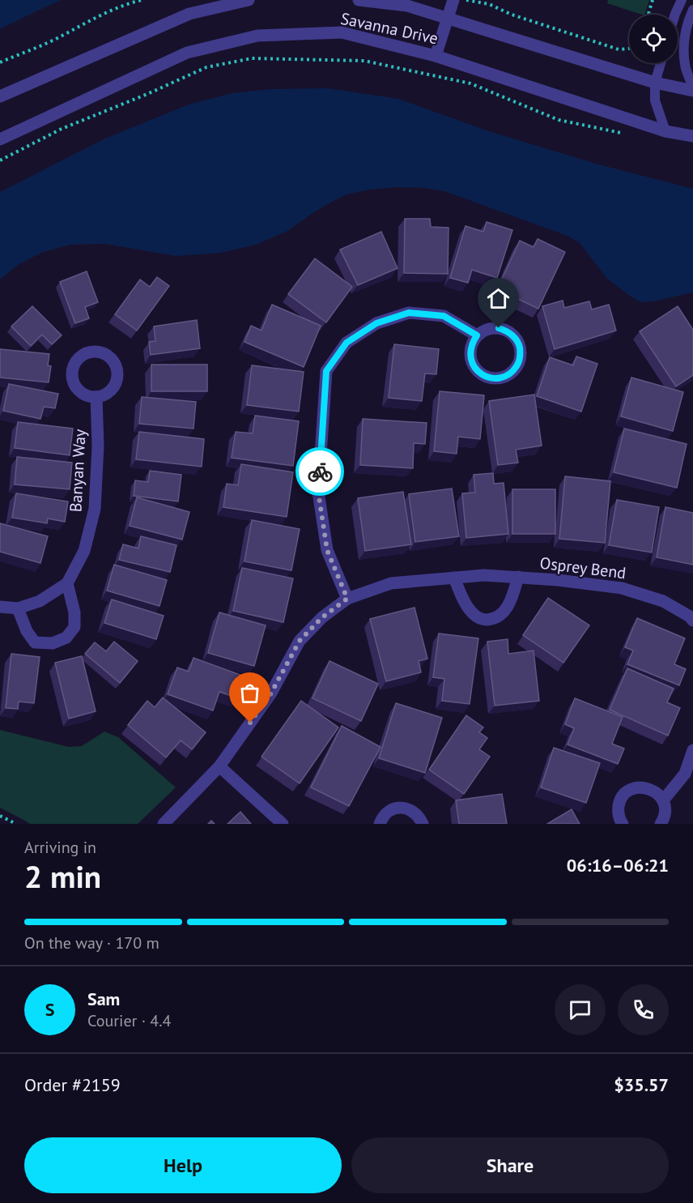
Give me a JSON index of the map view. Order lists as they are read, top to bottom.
{
  "streets": {
    "street": ["Savanna Drive", "Banyan Way", "Osprey Bend"]
  },
  "page": {
    "heading": ["2 min", "Arriving in", "06:16–06:21"],
    "panel": [
      "Sam",
      "Courier · 4.4",
      "Order #2159",
      "$35.57"
    ],
    "bar": "On the way · 170 m",
    "round": "S",
    "buttons": ["Help", "Share"]
  }
}
